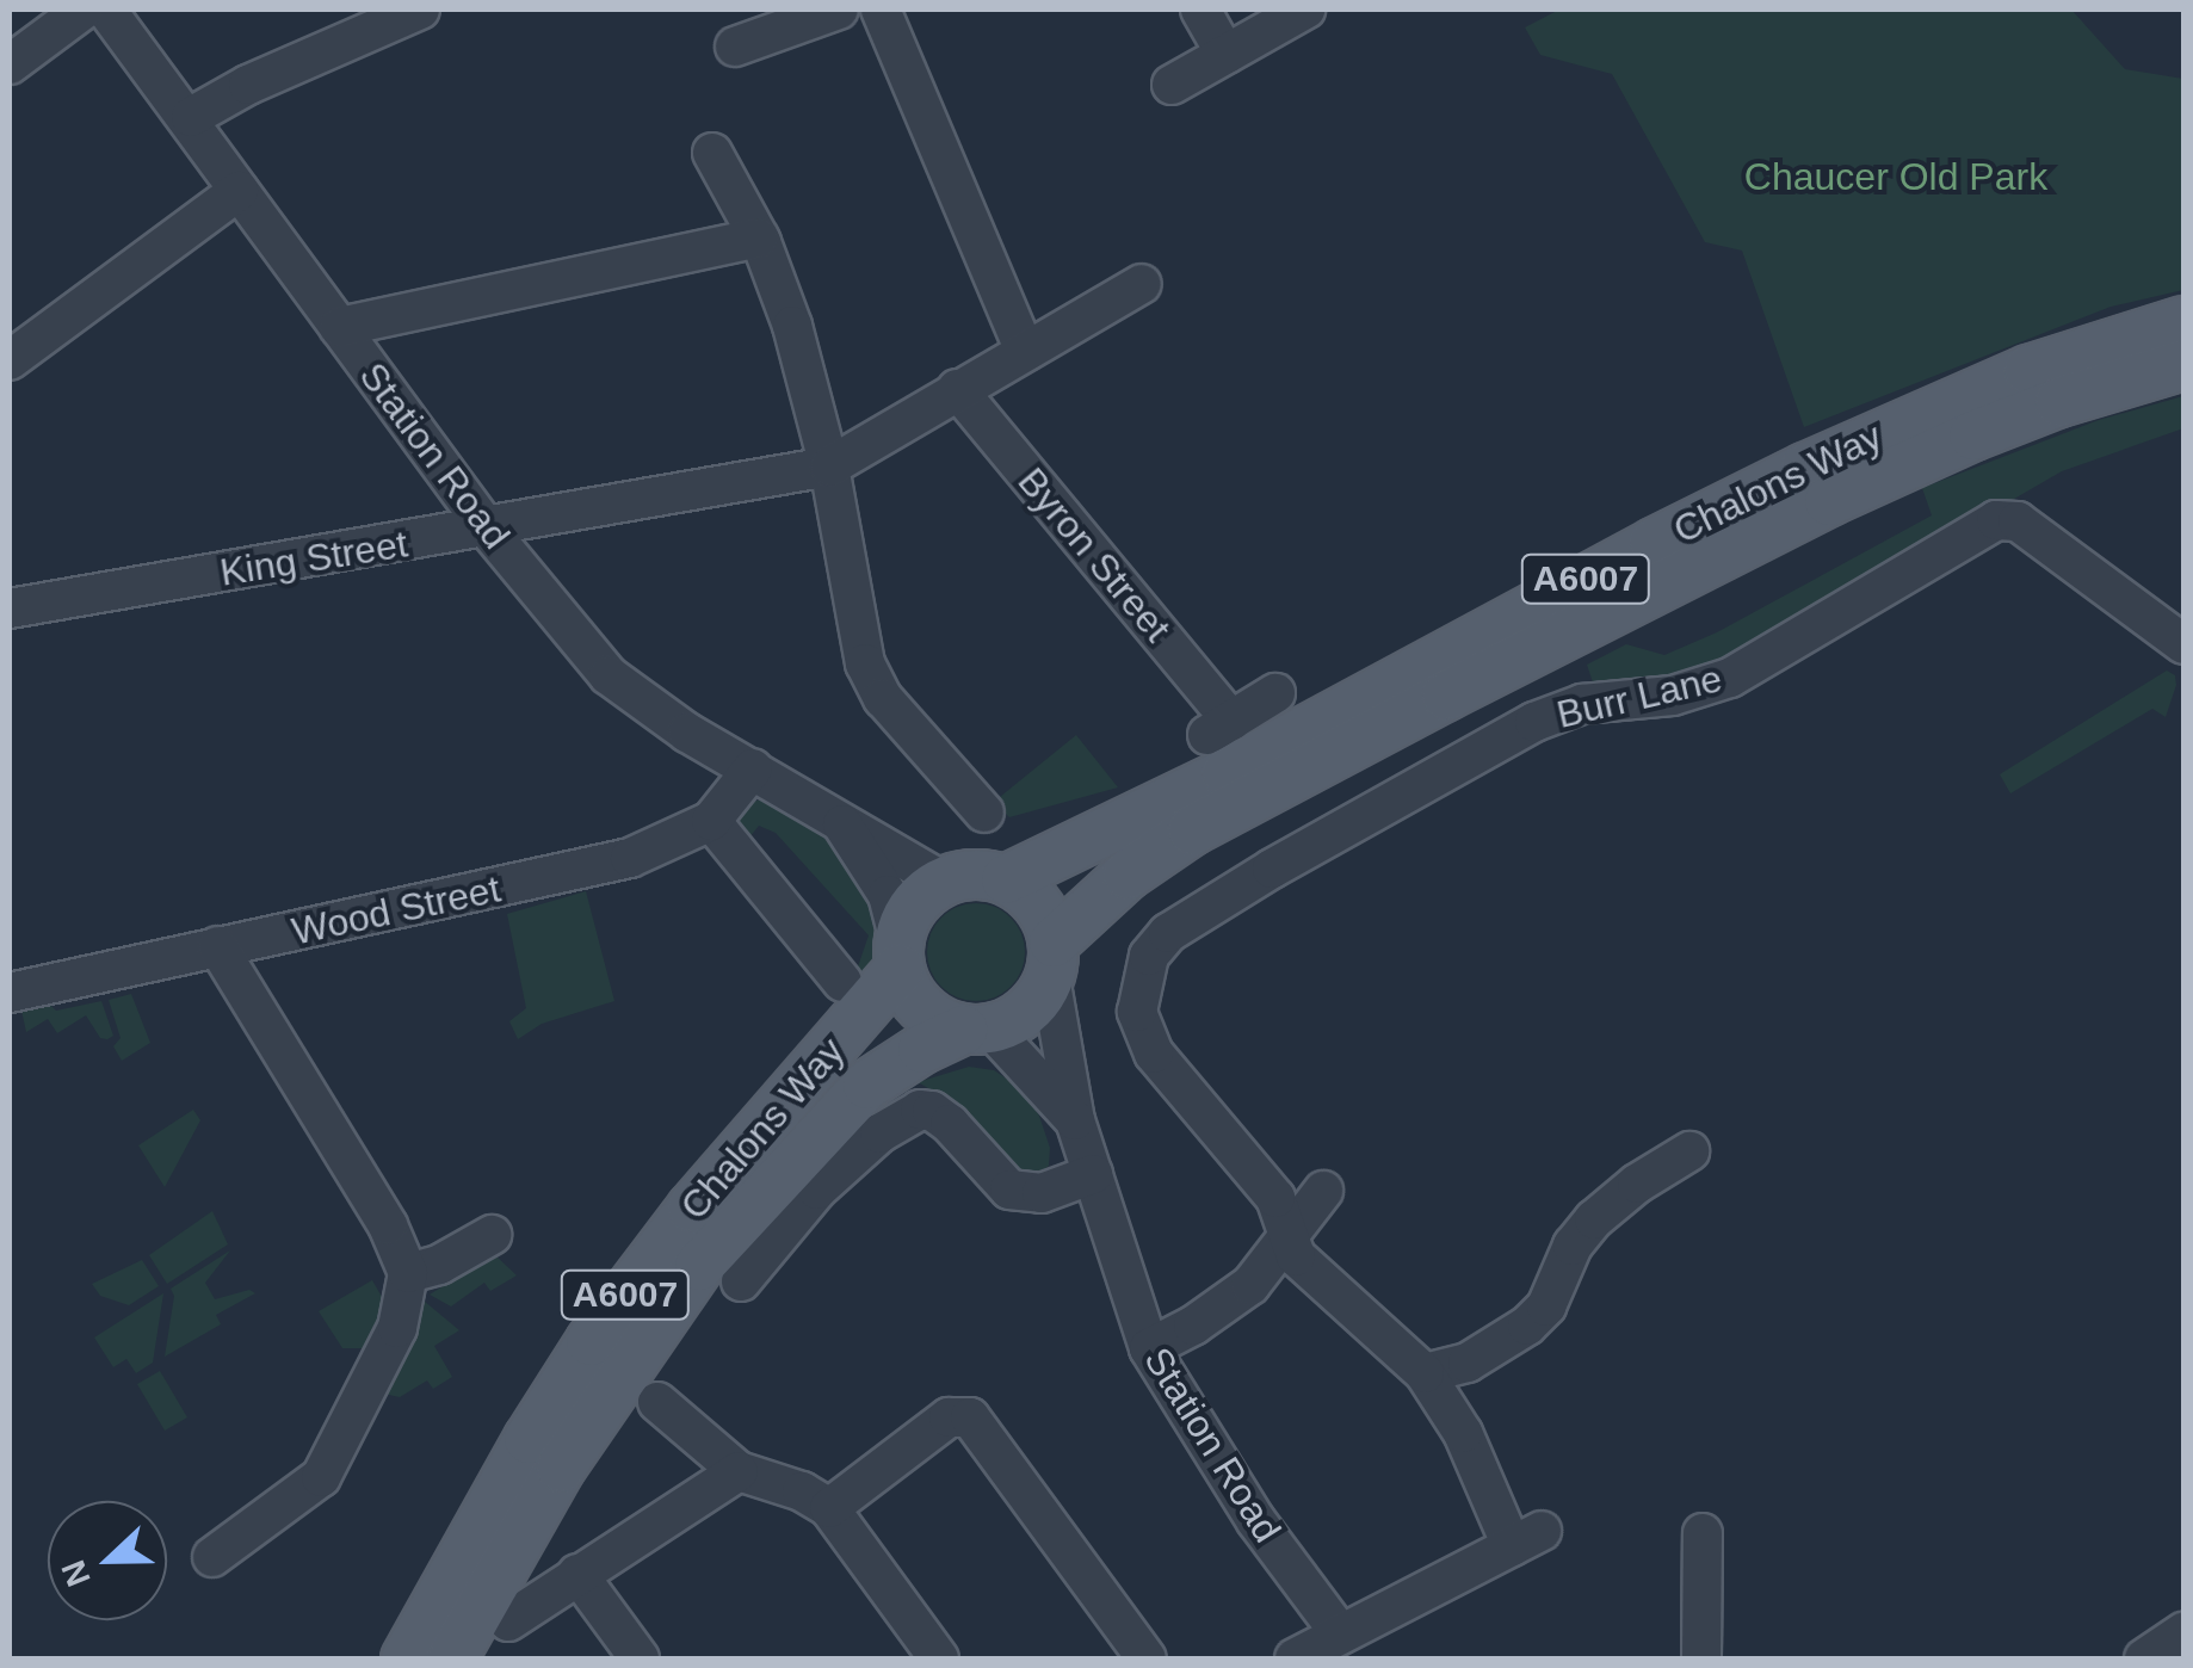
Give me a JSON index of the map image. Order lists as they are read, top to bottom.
{
  "streets": {
    "main road": ["Chalons Way", "A6007"],
    "street": [
      "Station Road",
      "Byron Street",
      "King Street",
      "Burr Lane",
      "Wood Street"
    ]
  },
  "crossings": [
    ["Station Road", "Chalons Way"],
    ["Station Road", "King Street"],
    ["Station Road", "Wood Street"]
  ],
  "parks": ["Chaucer Old Park"],
  "north": "left"
}
